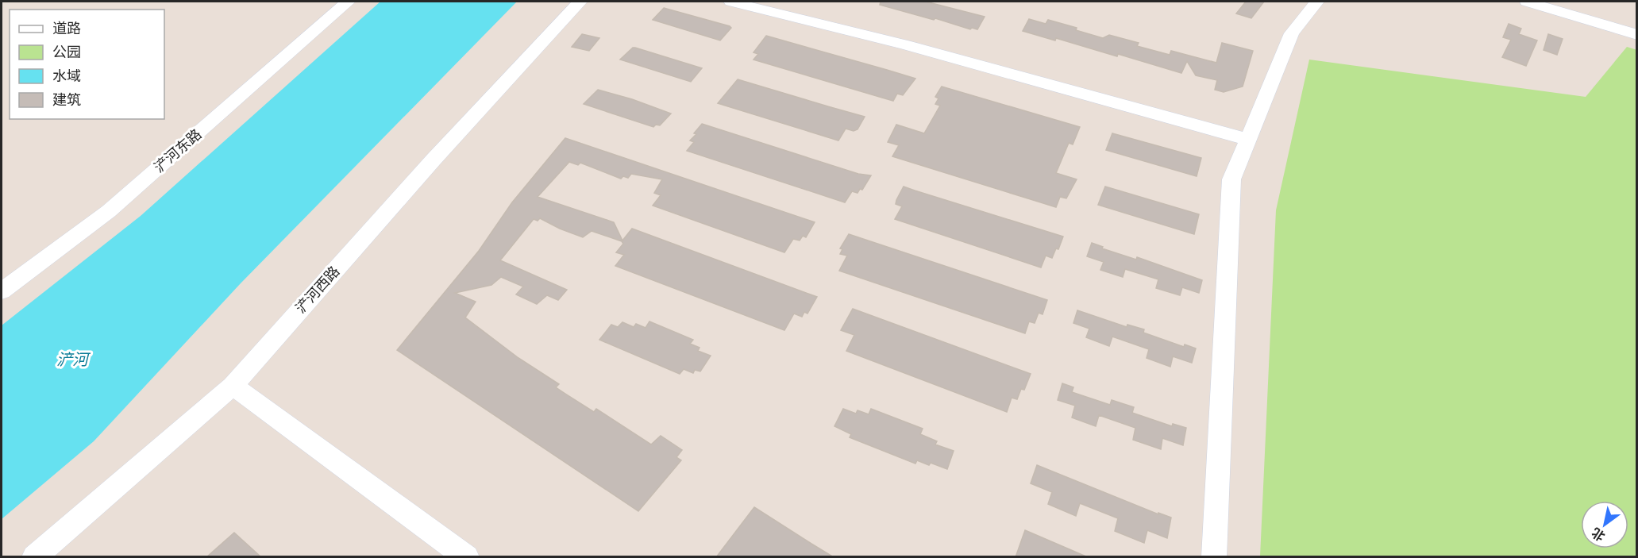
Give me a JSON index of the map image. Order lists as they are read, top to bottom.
{
  "streets": {
    "street": ["浐河东路", "浐河西路"]
  },
  "water": ["浐河"],
  "legend": [
    "道路",
    "公园",
    "水域",
    "建筑"
  ],
  "north": "bottom left"
}
